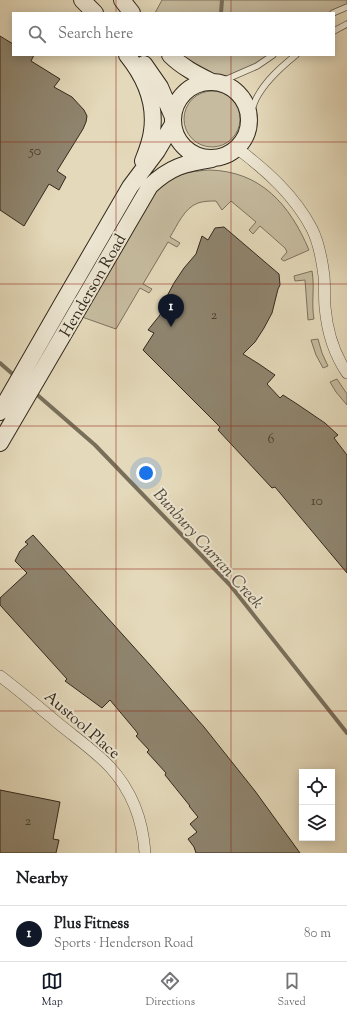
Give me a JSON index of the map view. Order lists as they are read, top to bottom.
{
  "streets": {
    "main road": ["Henderson Road"],
    "street": ["Austool Place"]
  },
  "water": ["Bunbury Curran Creek"],
  "house_numbers": [
    "50",
    "2",
    "6",
    "10",
    "2"
  ],
  "page": {
    "search": "Search here",
    "pins": "1",
    "heading": "Nearby",
    "list": [
      {
        "mark": "1",
        "name": "Plus Fitness",
        "note": "Sports · Henderson Road",
        "value": "80 m"
      }
    ],
    "nav": ["Map", "Directions", "Saved"]
  }
}
